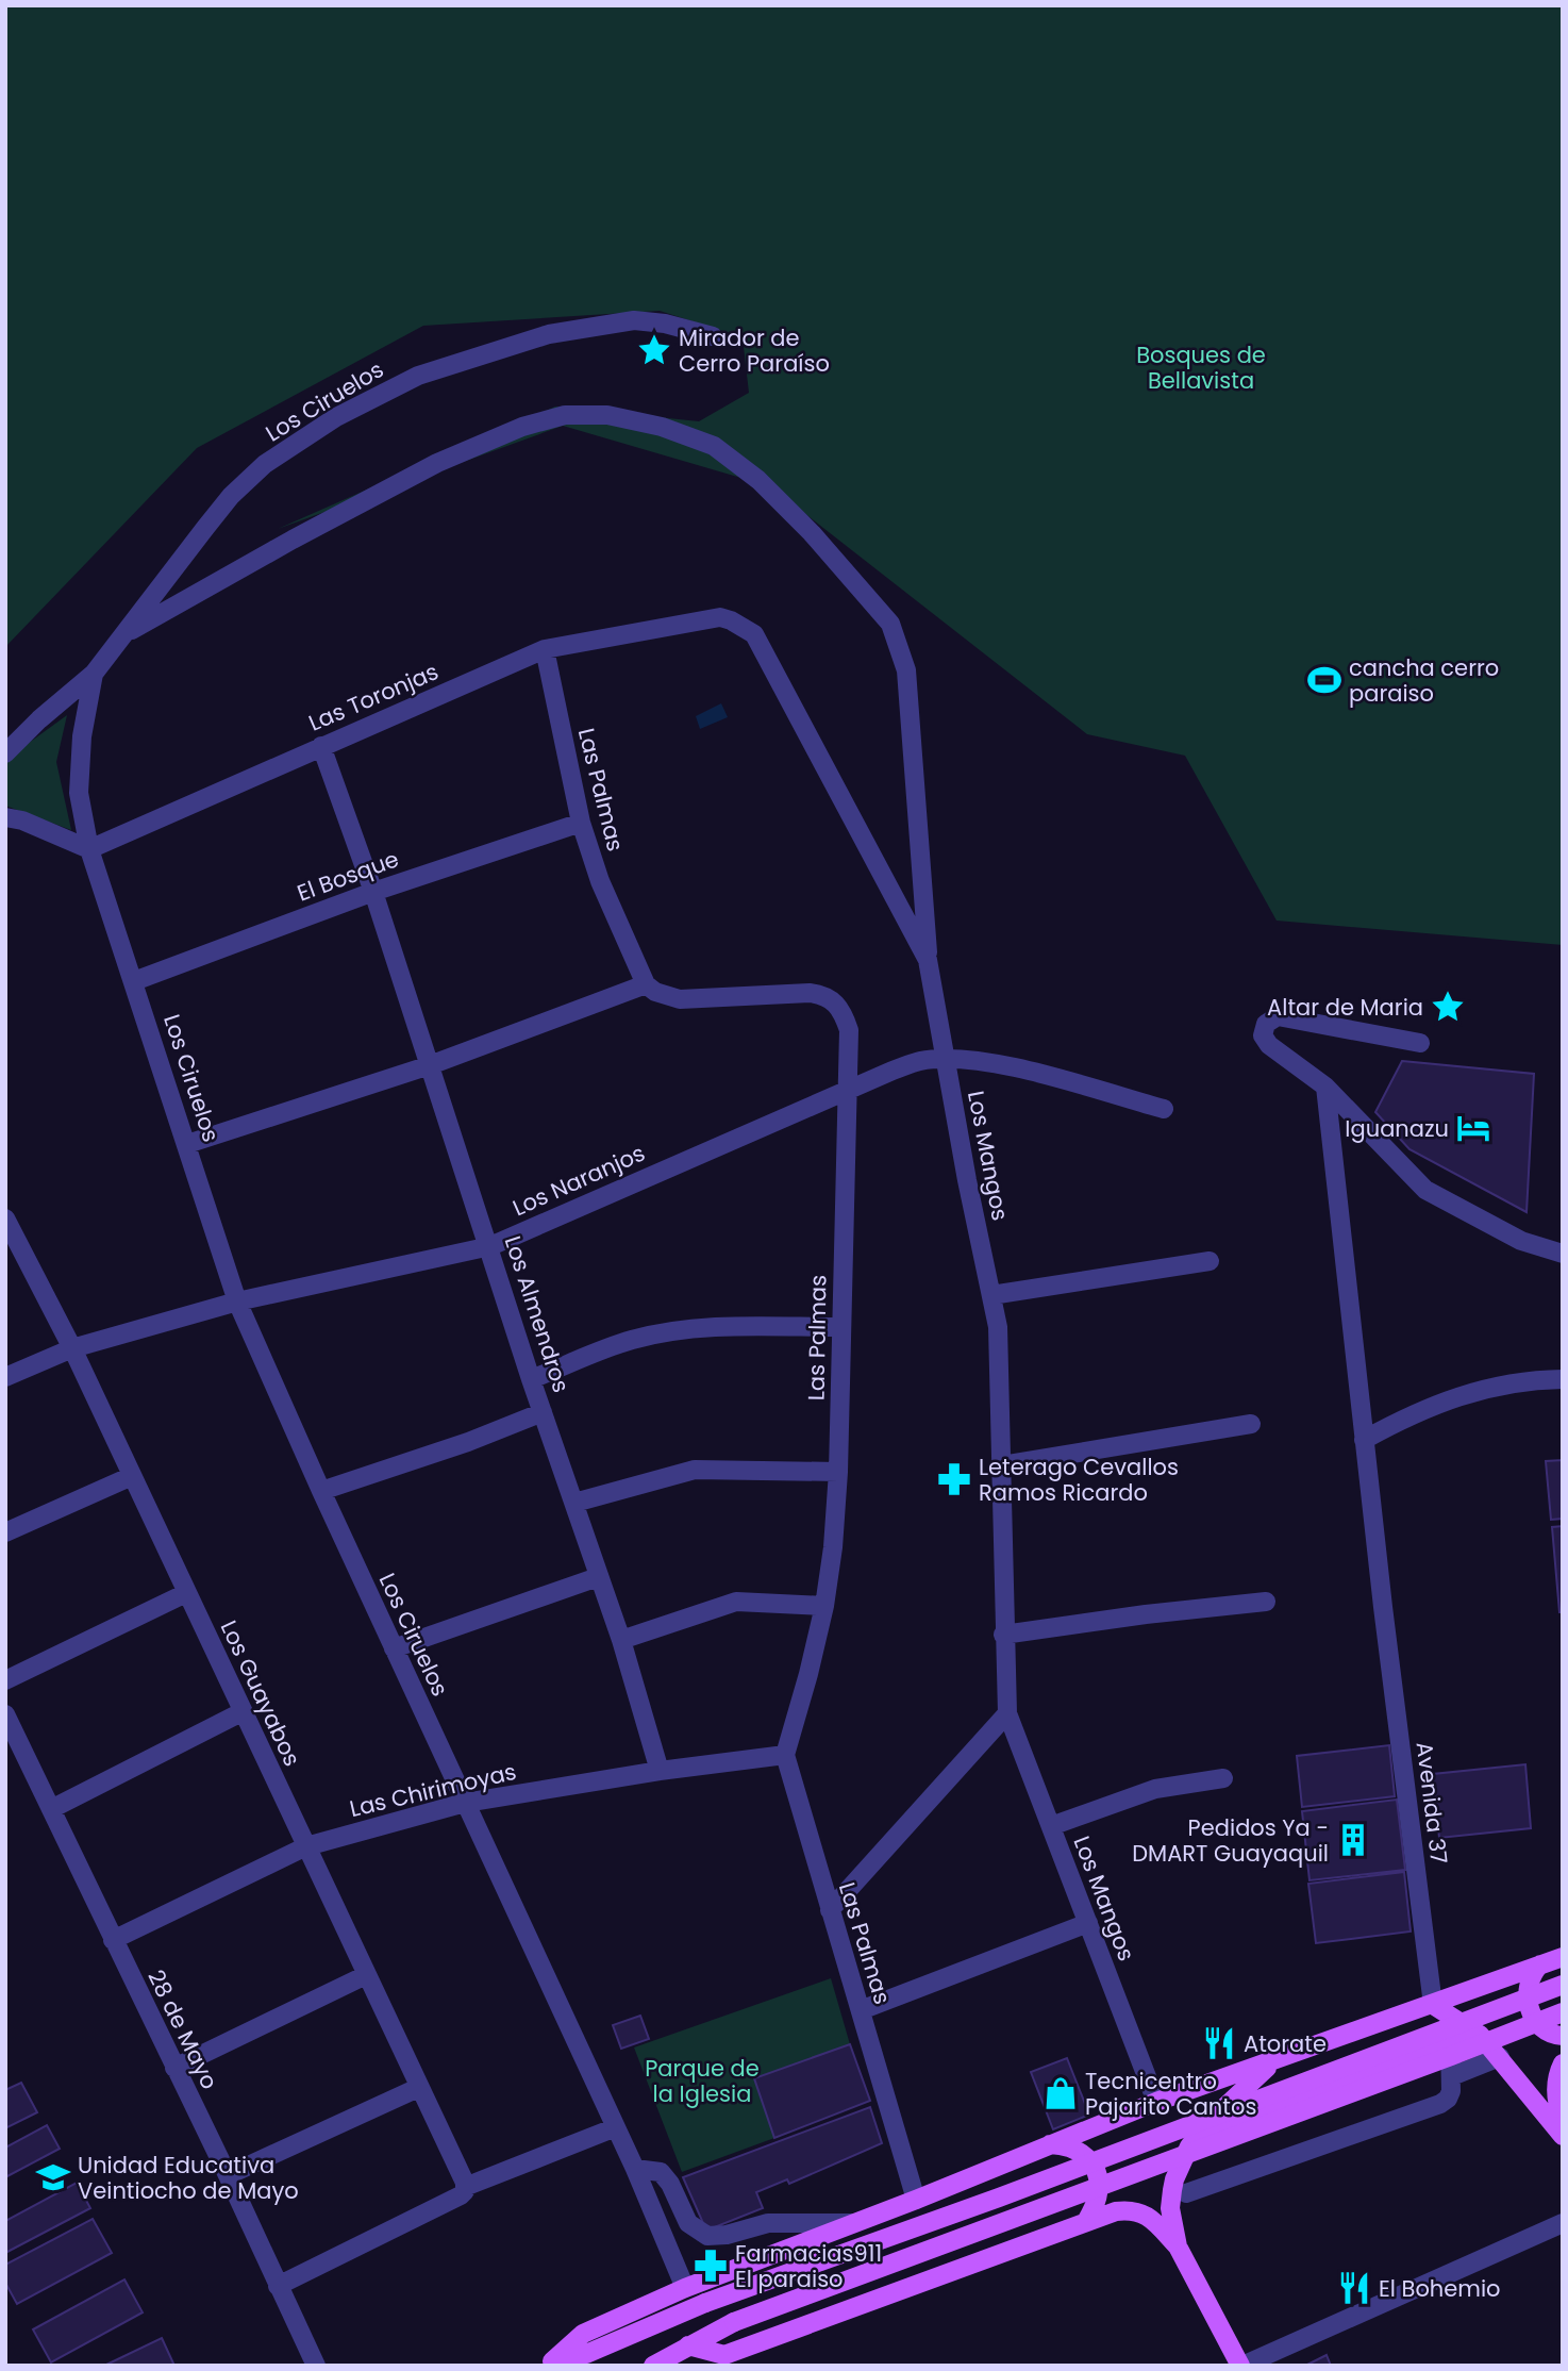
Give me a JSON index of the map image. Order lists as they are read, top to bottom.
{
  "streets": {
    "street": [
      "Los Ciruelos",
      "Las Toronjas",
      "Las Palmas",
      "El Bosque",
      "Los Mangos",
      "Los Naranjos",
      "Los Almendros",
      "Los Guayabos",
      "Las Chirimoyas",
      "Avenida 37",
      "28 de Mayo"
    ]
  },
  "crossings": [
    ["Los Ciruelos", "Las Toronjas"],
    ["Los Ciruelos", "El Bosque"],
    ["Los Ciruelos", "Los Naranjos"],
    ["Los Ciruelos", "Las Chirimoyas"],
    ["Las Toronjas", "Las Palmas"],
    ["Las Toronjas", "Los Mangos"],
    ["Las Toronjas", "Los Almendros"],
    ["Las Palmas", "El Bosque"],
    ["Las Palmas", "Los Naranjos"],
    ["Las Palmas", "Las Chirimoyas"],
    ["El Bosque", "Los Almendros"],
    ["Los Mangos", "Los Naranjos"],
    ["Los Naranjos", "Los Almendros"],
    ["Los Naranjos", "Los Guayabos"],
    ["Los Almendros", "Las Chirimoyas"],
    ["Los Guayabos", "Las Chirimoyas"],
    ["Las Chirimoyas", "28 de Mayo"]
  ],
  "parks": ["Bosques de Bellavista", "Parque de la Iglesia"],
  "places": {
    "place": ["Mirador de Cerro Paraíso", "Altar de Maria"],
    "sports": ["cancha cerro paraiso"],
    "hotel": ["Iguanazu"],
    "pharmacy": ["Leterago Cevallos Ramos Ricardo", "Farmacias911 El paraiso"],
    "building": ["Pedidos Ya - DMART Guayaquil"],
    "restaurant": ["Atorate", "El Bohemio"],
    "shop": ["Tecnicentro Pajarito Cantos"],
    "school or university": ["Unidad Educativa Veintiocho de Mayo"]
  }
}
